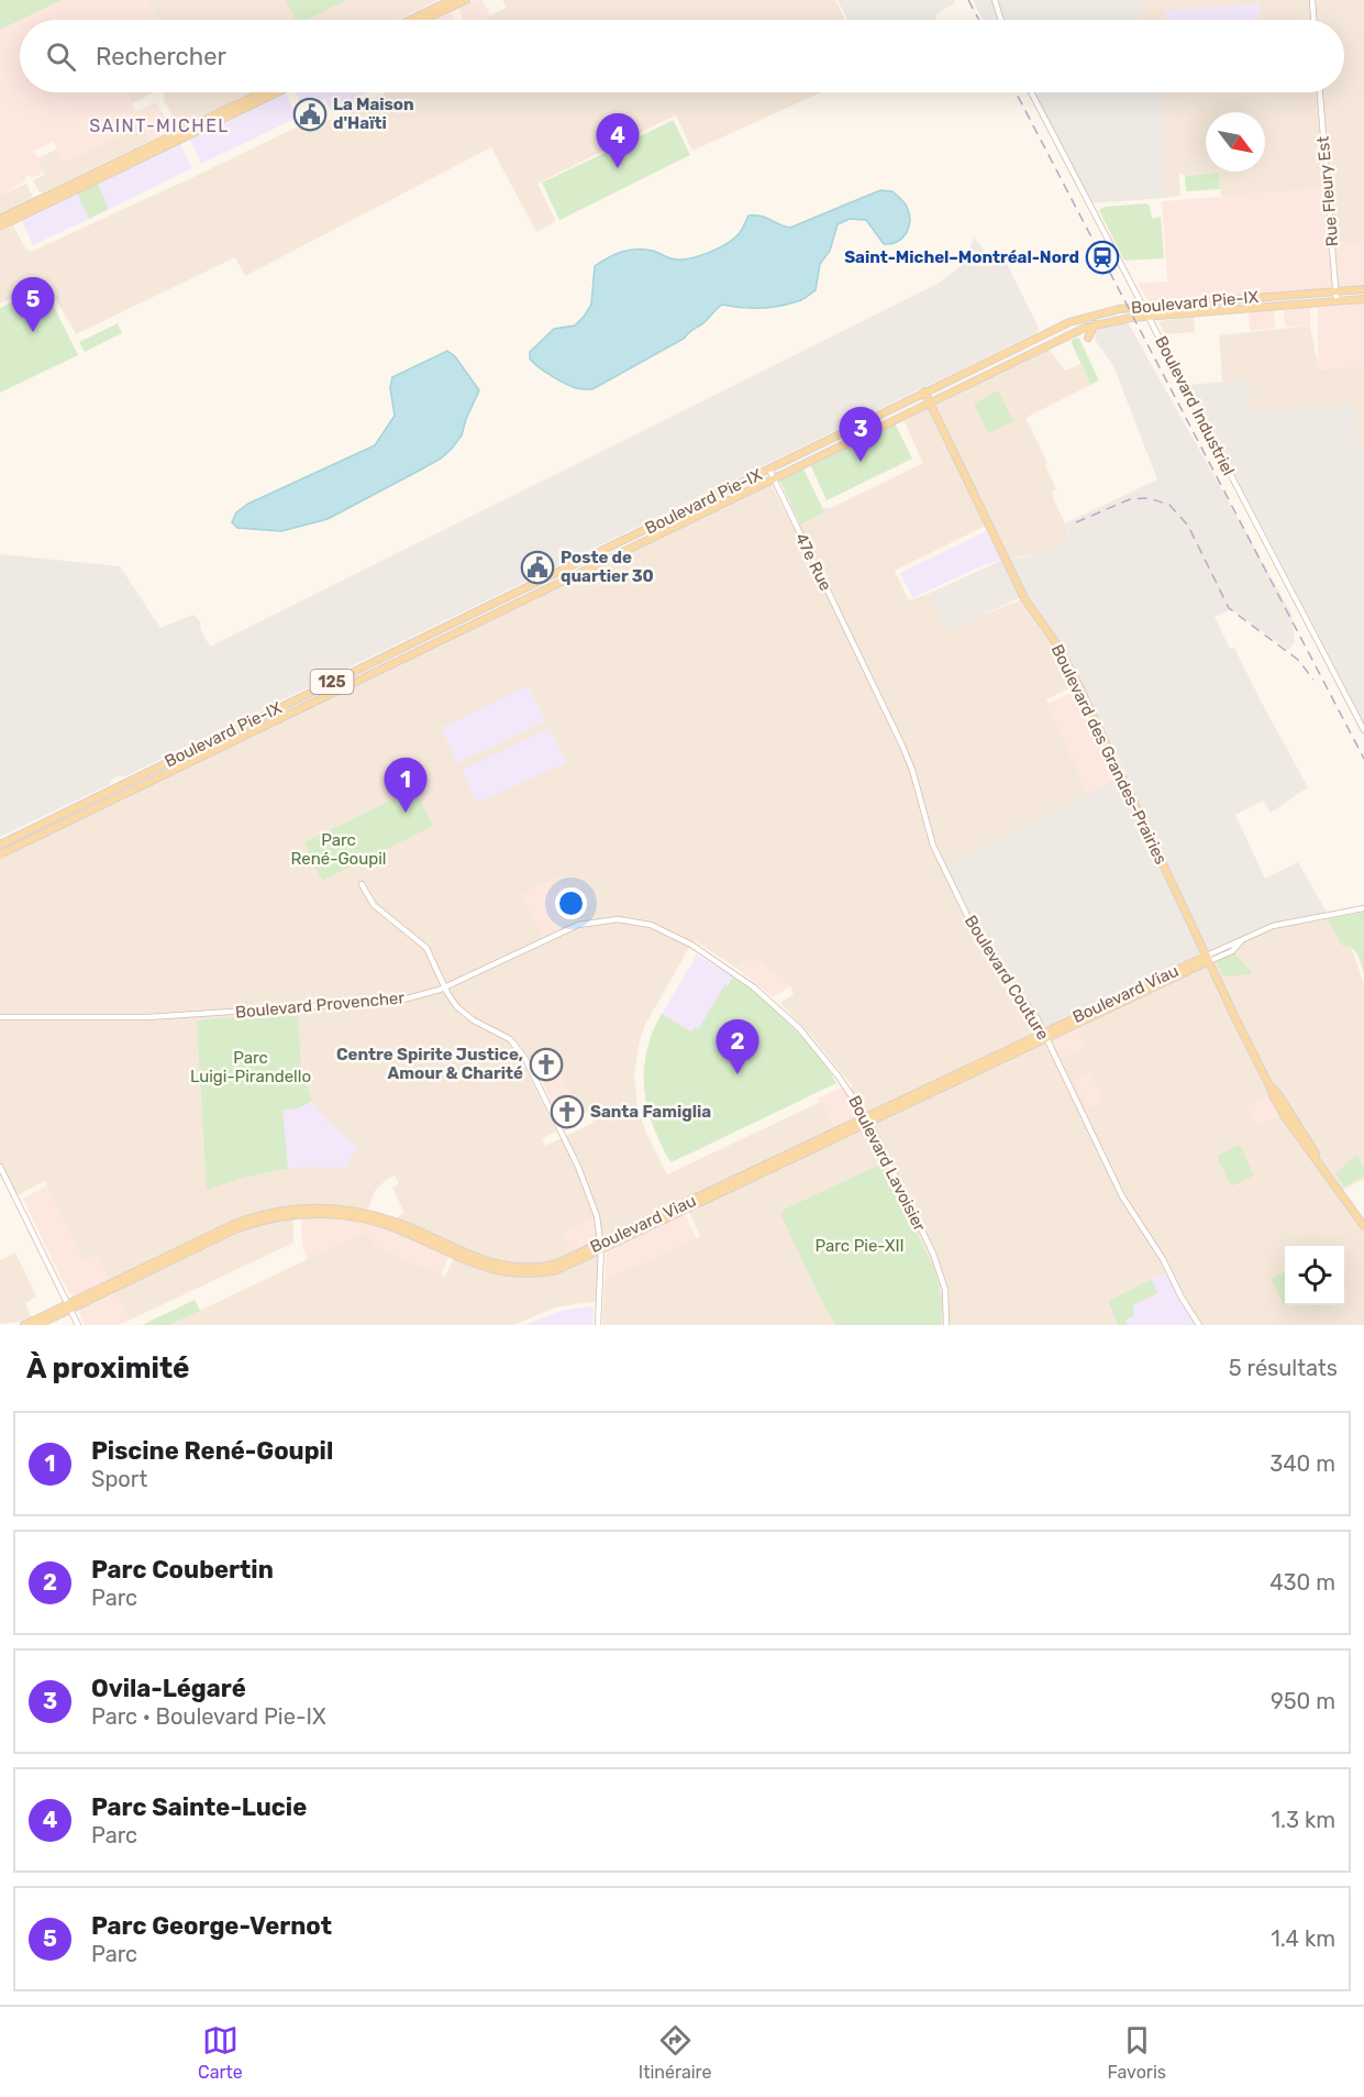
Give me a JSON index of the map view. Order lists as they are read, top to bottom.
{
  "streets": {
    "main road": [
      "Boulevard Pie-IX",
      "125",
      "Boulevard des Grandes-Prairies",
      "Boulevard Viau"
    ],
    "street": [
      "Rue Fleury Est",
      "Boulevard Industriel",
      "47e Rue",
      "Boulevard Couture",
      "Boulevard Provencher",
      "Boulevard Lavoisier"
    ]
  },
  "crossings": [
    ["Rue Fleury Est", "Boulevard Pie-IX"],
    ["Boulevard Pie-IX", "Boulevard Industriel"],
    ["Boulevard Pie-IX", "47e Rue"],
    ["Boulevard Pie-IX", "Boulevard des Grandes-Prairies"],
    ["47e Rue", "Boulevard Couture"],
    ["Boulevard des Grandes-Prairies", "Boulevard Viau"],
    ["Boulevard Couture", "Boulevard Viau"],
    ["Boulevard Viau", "Boulevard Lavoisier"],
    ["Boulevard Provencher", "Boulevard Lavoisier"]
  ],
  "districts": ["SAINT-MICHEL"],
  "parks": ["Parc René-Goupil", "Parc Luigi-Pirandello", "Parc Pie-XII"],
  "places": {
    "public building": ["La Maison d'Haïti", "Poste de quartier 30"],
    "station": ["Saint-Michel–Montréal-Nord"],
    "church": ["Centre Spirite Justice, Amour & Charité", "Santa Famiglia"]
  },
  "north": "bottom right",
  "page": {
    "search": "Rechercher",
    "pins": [
      "4",
      "5",
      "3",
      "1",
      "2"
    ],
    "heading": ["À proximité", "5 résultats"],
    "list": [
      {
        "mark": "1",
        "name": "Piscine René-Goupil",
        "note": "Sport",
        "value": "340 m"
      },
      {
        "mark": "2",
        "name": "Parc Coubertin",
        "note": "Parc",
        "value": "430 m"
      },
      {
        "mark": "3",
        "name": "Ovila-Légaré",
        "note": "Parc · Boulevard Pie-IX",
        "value": "950 m"
      },
      {
        "mark": "4",
        "name": "Parc Sainte-Lucie",
        "note": "Parc",
        "value": "1.3 km"
      },
      {
        "mark": "5",
        "name": "Parc George-Vernot",
        "note": "Parc",
        "value": "1.4 km"
      }
    ],
    "nav": ["Carte", "Itinéraire", "Favoris"]
  }
}
